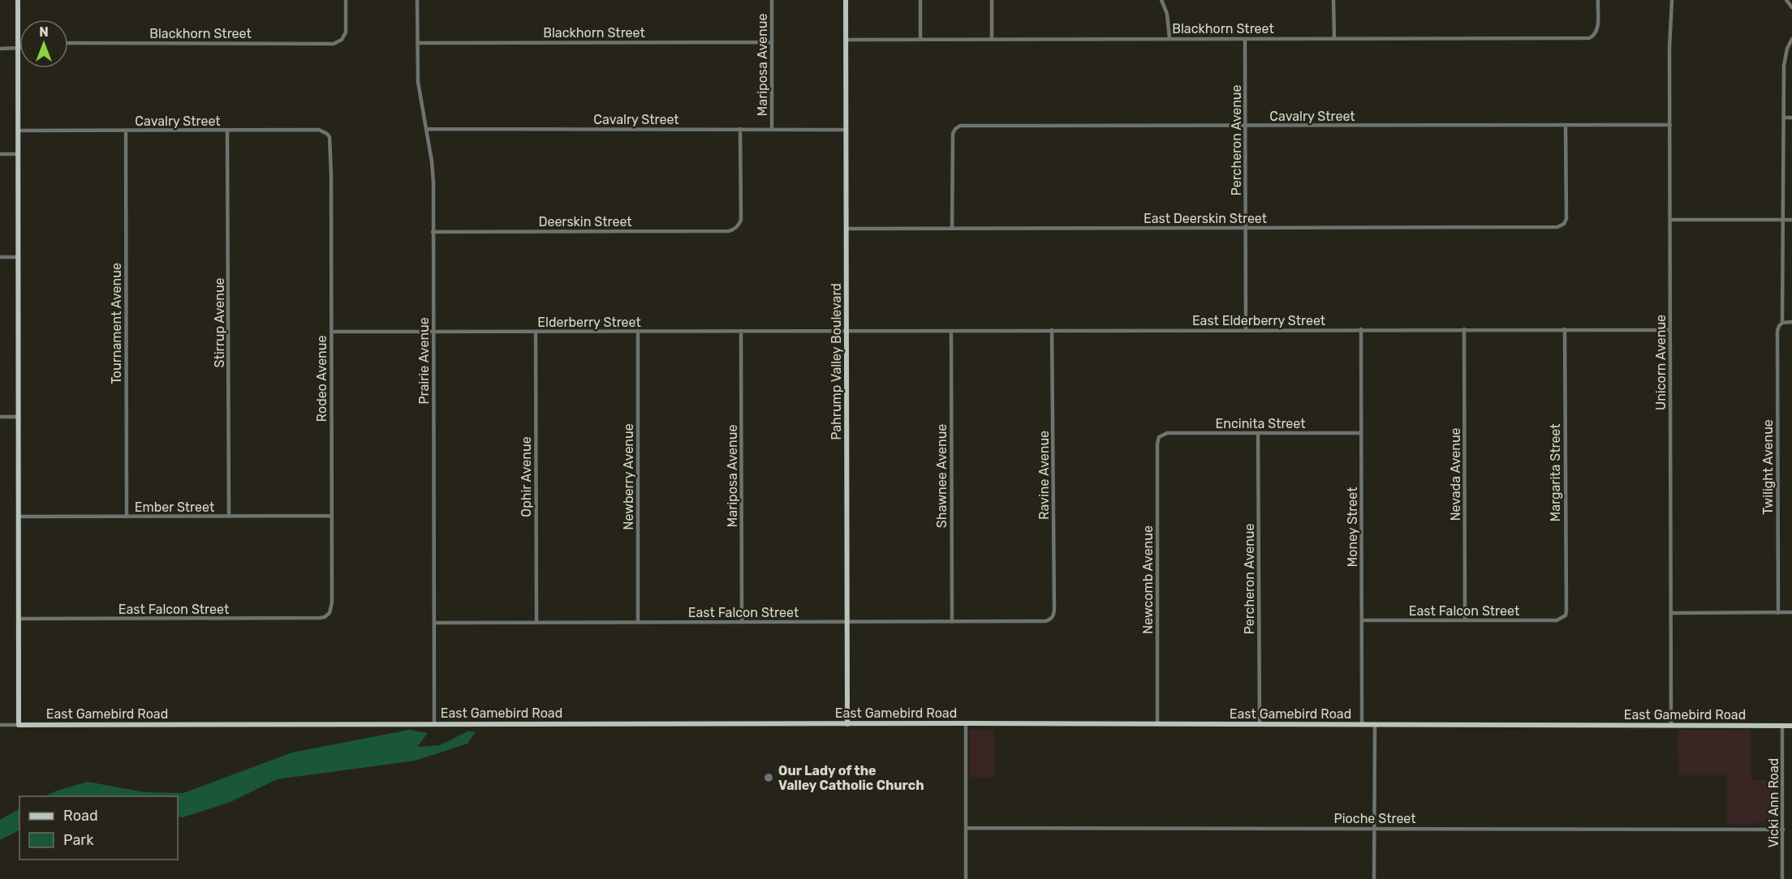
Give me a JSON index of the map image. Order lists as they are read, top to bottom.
{
  "streets": {
    "main road": ["Pahrump Valley Boulevard", "East Gamebird Road"],
    "street": [
      "Blackhorn Street",
      "Mariposa Avenue",
      "Cavalry Street",
      "Percheron Avenue",
      "East Deerskin Street",
      "Deerskin Street",
      "East Elderberry Street",
      "Elderberry Street",
      "Stirrup Avenue",
      "Tournament Avenue",
      "Prairie Avenue",
      "Unicorn Avenue",
      "Rodeo Avenue",
      "Encinita Street",
      "Twilight Avenue",
      "Margarita Street",
      "Nevada Avenue",
      "Ravine Avenue",
      "Shawnee Avenue",
      "Ophir Avenue",
      "Newberry Avenue",
      "Ember Street",
      "Money Street",
      "Newcomb Avenue",
      "East Falcon Street",
      "Vicki Ann Road",
      "Pioche Street"
    ]
  },
  "crossings": [
    ["Blackhorn Street", "Mariposa Avenue"],
    ["Blackhorn Street", "Percheron Avenue"],
    ["Blackhorn Street", "Prairie Avenue"],
    ["Blackhorn Street", "Pahrump Valley Boulevard"],
    ["Mariposa Avenue", "Cavalry Street"],
    ["Mariposa Avenue", "Deerskin Street"],
    ["Mariposa Avenue", "Elderberry Street"],
    ["Mariposa Avenue", "East Falcon Street"],
    ["Cavalry Street", "Percheron Avenue"],
    ["Cavalry Street", "East Deerskin Street"],
    ["Cavalry Street", "Stirrup Avenue"],
    ["Cavalry Street", "Tournament Avenue"],
    ["Cavalry Street", "Prairie Avenue"],
    ["Cavalry Street", "Pahrump Valley Boulevard"],
    ["Cavalry Street", "Unicorn Avenue"],
    ["Cavalry Street", "Rodeo Avenue"],
    ["Percheron Avenue", "East Deerskin Street"],
    ["Percheron Avenue", "East Elderberry Street"],
    ["Percheron Avenue", "Encinita Street"],
    ["Percheron Avenue", "East Gamebird Road"],
    ["East Deerskin Street", "Pahrump Valley Boulevard"],
    ["Deerskin Street", "Prairie Avenue"],
    ["East Elderberry Street", "Elderberry Street"],
    ["East Elderberry Street", "Pahrump Valley Boulevard"],
    ["East Elderberry Street", "Unicorn Avenue"],
    ["East Elderberry Street", "Margarita Street"],
    ["East Elderberry Street", "Nevada Avenue"],
    ["East Elderberry Street", "Ravine Avenue"],
    ["East Elderberry Street", "Shawnee Avenue"],
    ["East Elderberry Street", "Money Street"],
    ["Elderberry Street", "Prairie Avenue"],
    ["Elderberry Street", "Pahrump Valley Boulevard"],
    ["Elderberry Street", "Rodeo Avenue"],
    ["Elderberry Street", "Ophir Avenue"],
    ["Elderberry Street", "Newberry Avenue"],
    ["Stirrup Avenue", "Ember Street"],
    ["Tournament Avenue", "Ember Street"],
    ["Prairie Avenue", "East Falcon Street"],
    ["Prairie Avenue", "East Gamebird Road"],
    ["Pahrump Valley Boulevard", "East Falcon Street"],
    ["Pahrump Valley Boulevard", "East Gamebird Road"],
    ["Unicorn Avenue", "East Gamebird Road"],
    ["Rodeo Avenue", "Ember Street"],
    ["Rodeo Avenue", "East Falcon Street"],
    ["Encinita Street", "Money Street"],
    ["Encinita Street", "Newcomb Avenue"],
    ["Margarita Street", "East Falcon Street"],
    ["Nevada Avenue", "East Falcon Street"],
    ["Ravine Avenue", "East Falcon Street"],
    ["Shawnee Avenue", "East Falcon Street"],
    ["Ophir Avenue", "East Falcon Street"],
    ["Newberry Avenue", "East Falcon Street"],
    ["Money Street", "East Falcon Street"],
    ["Money Street", "East Gamebird Road"],
    ["Newcomb Avenue", "East Gamebird Road"],
    ["East Gamebird Road", "Vicki Ann Road"],
    ["Vicki Ann Road", "Pioche Street"]
  ],
  "places": ["Our Lady of the Valley Catholic Church"],
  "legend": ["Road", "Park"],
  "north": "top"
}
